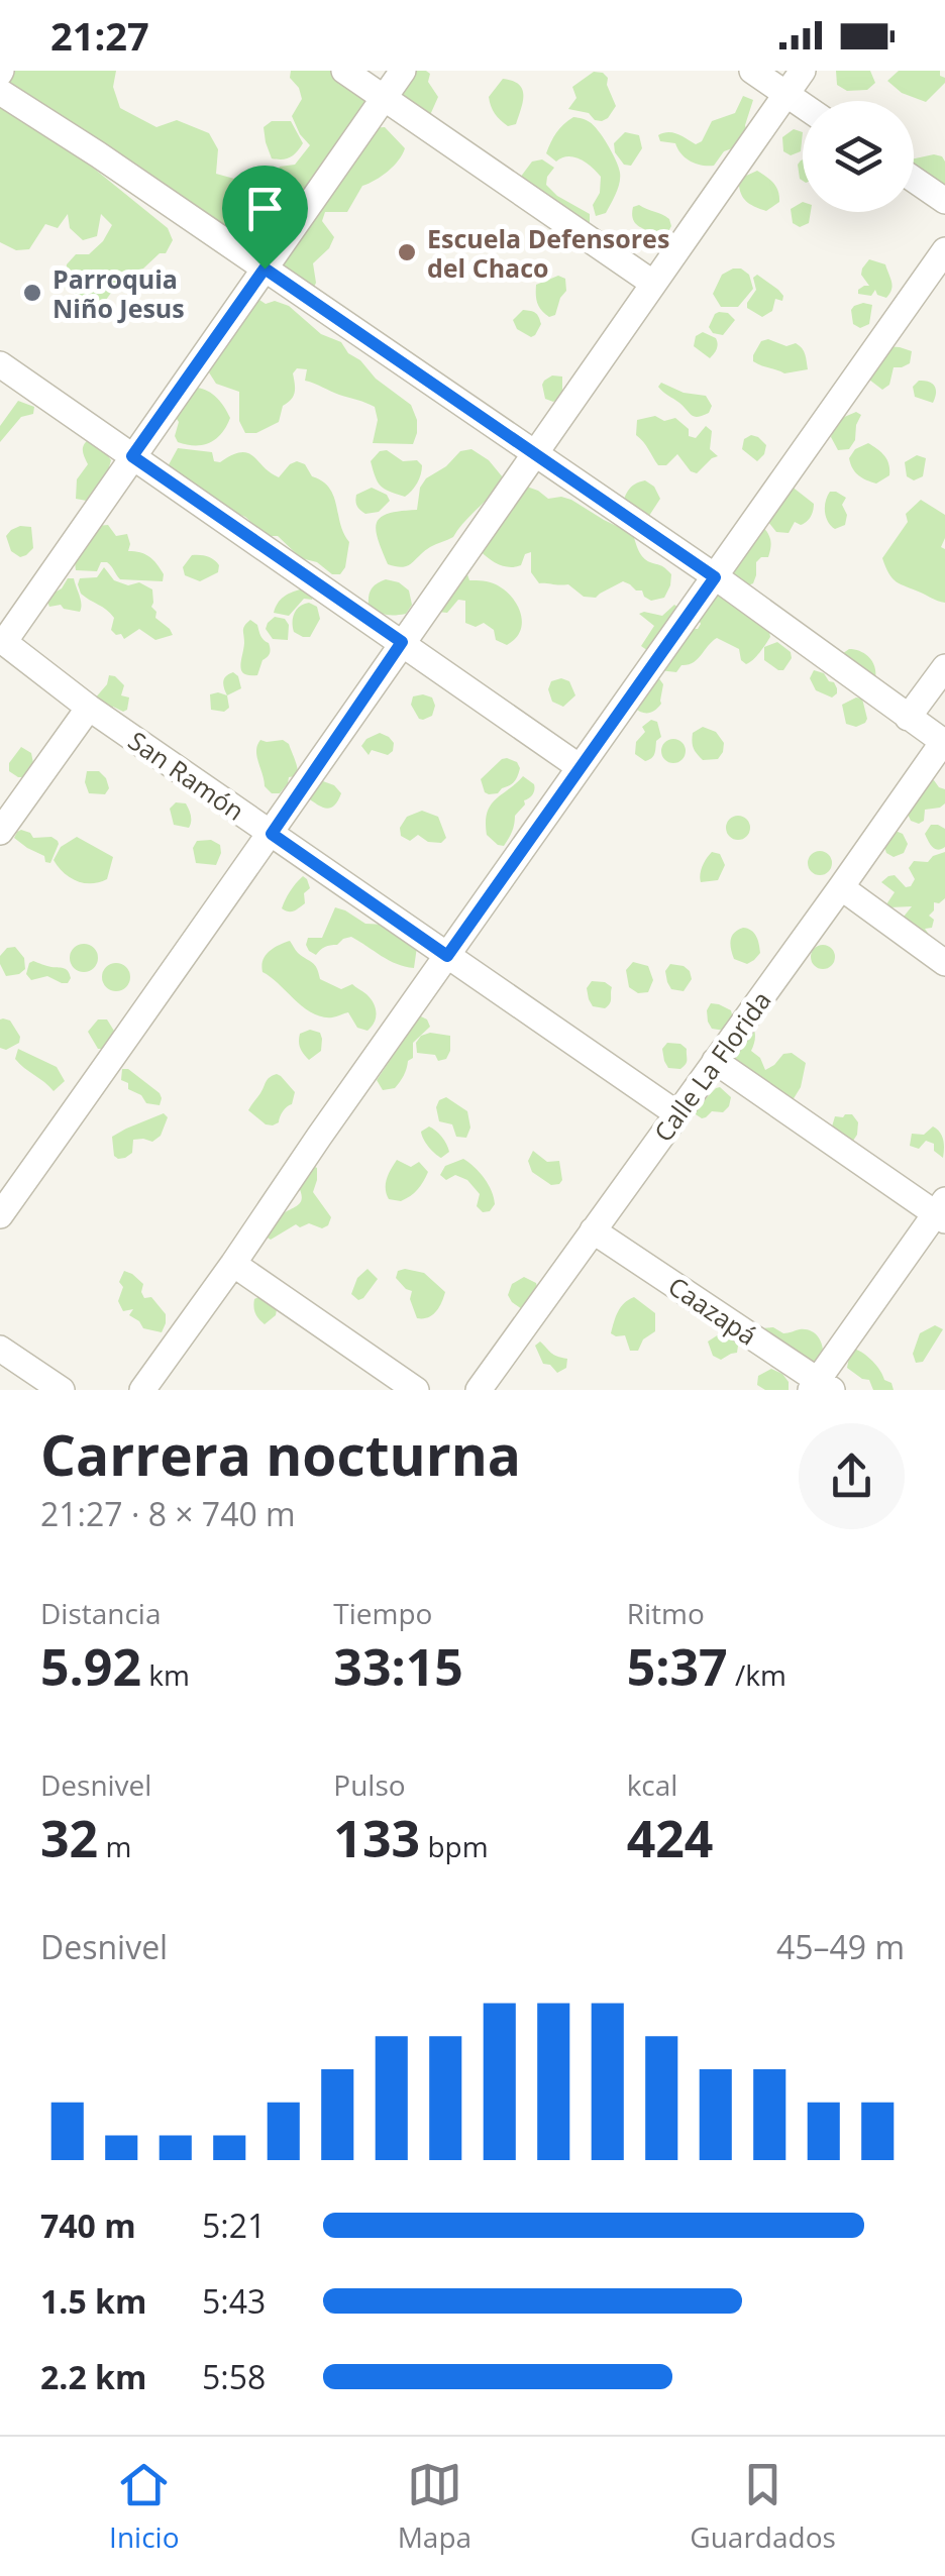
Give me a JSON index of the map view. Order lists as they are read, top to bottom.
{
  "streets": {
    "street": ["San Ramón", "Calle La Florida", "Caazapá"]
  },
  "crossings": [
    ["San Ramón", "Calle La Florida"],
    ["Calle La Florida", "Caazapá"]
  ],
  "places": ["Escuela Defensores del Chaco", "Parroquia Niño Jesus"],
  "page": {
    "status": "21:27",
    "heading": ["Carrera nocturna", "21:27 · 8 × 740 m"],
    "stats": [
      ["Distancia", "5.92 km"],
      ["Tiempo", "33:15"],
      ["Ritmo", "5:37 /km"],
      ["Desnivel", "32 m"],
      ["Pulso", "133 bpm"],
      ["kcal", "424"]
    ],
    "chart": ["Desnivel", "45–49 m"],
    "list": [
      {
        "name": "740 m",
        "note": "5:21"
      },
      {
        "name": "1.5 km",
        "note": "5:43"
      },
      {
        "name": "2.2 km",
        "note": "5:58"
      }
    ],
    "tabs": ["Inicio", "Mapa", "Guardados"]
  }
}
